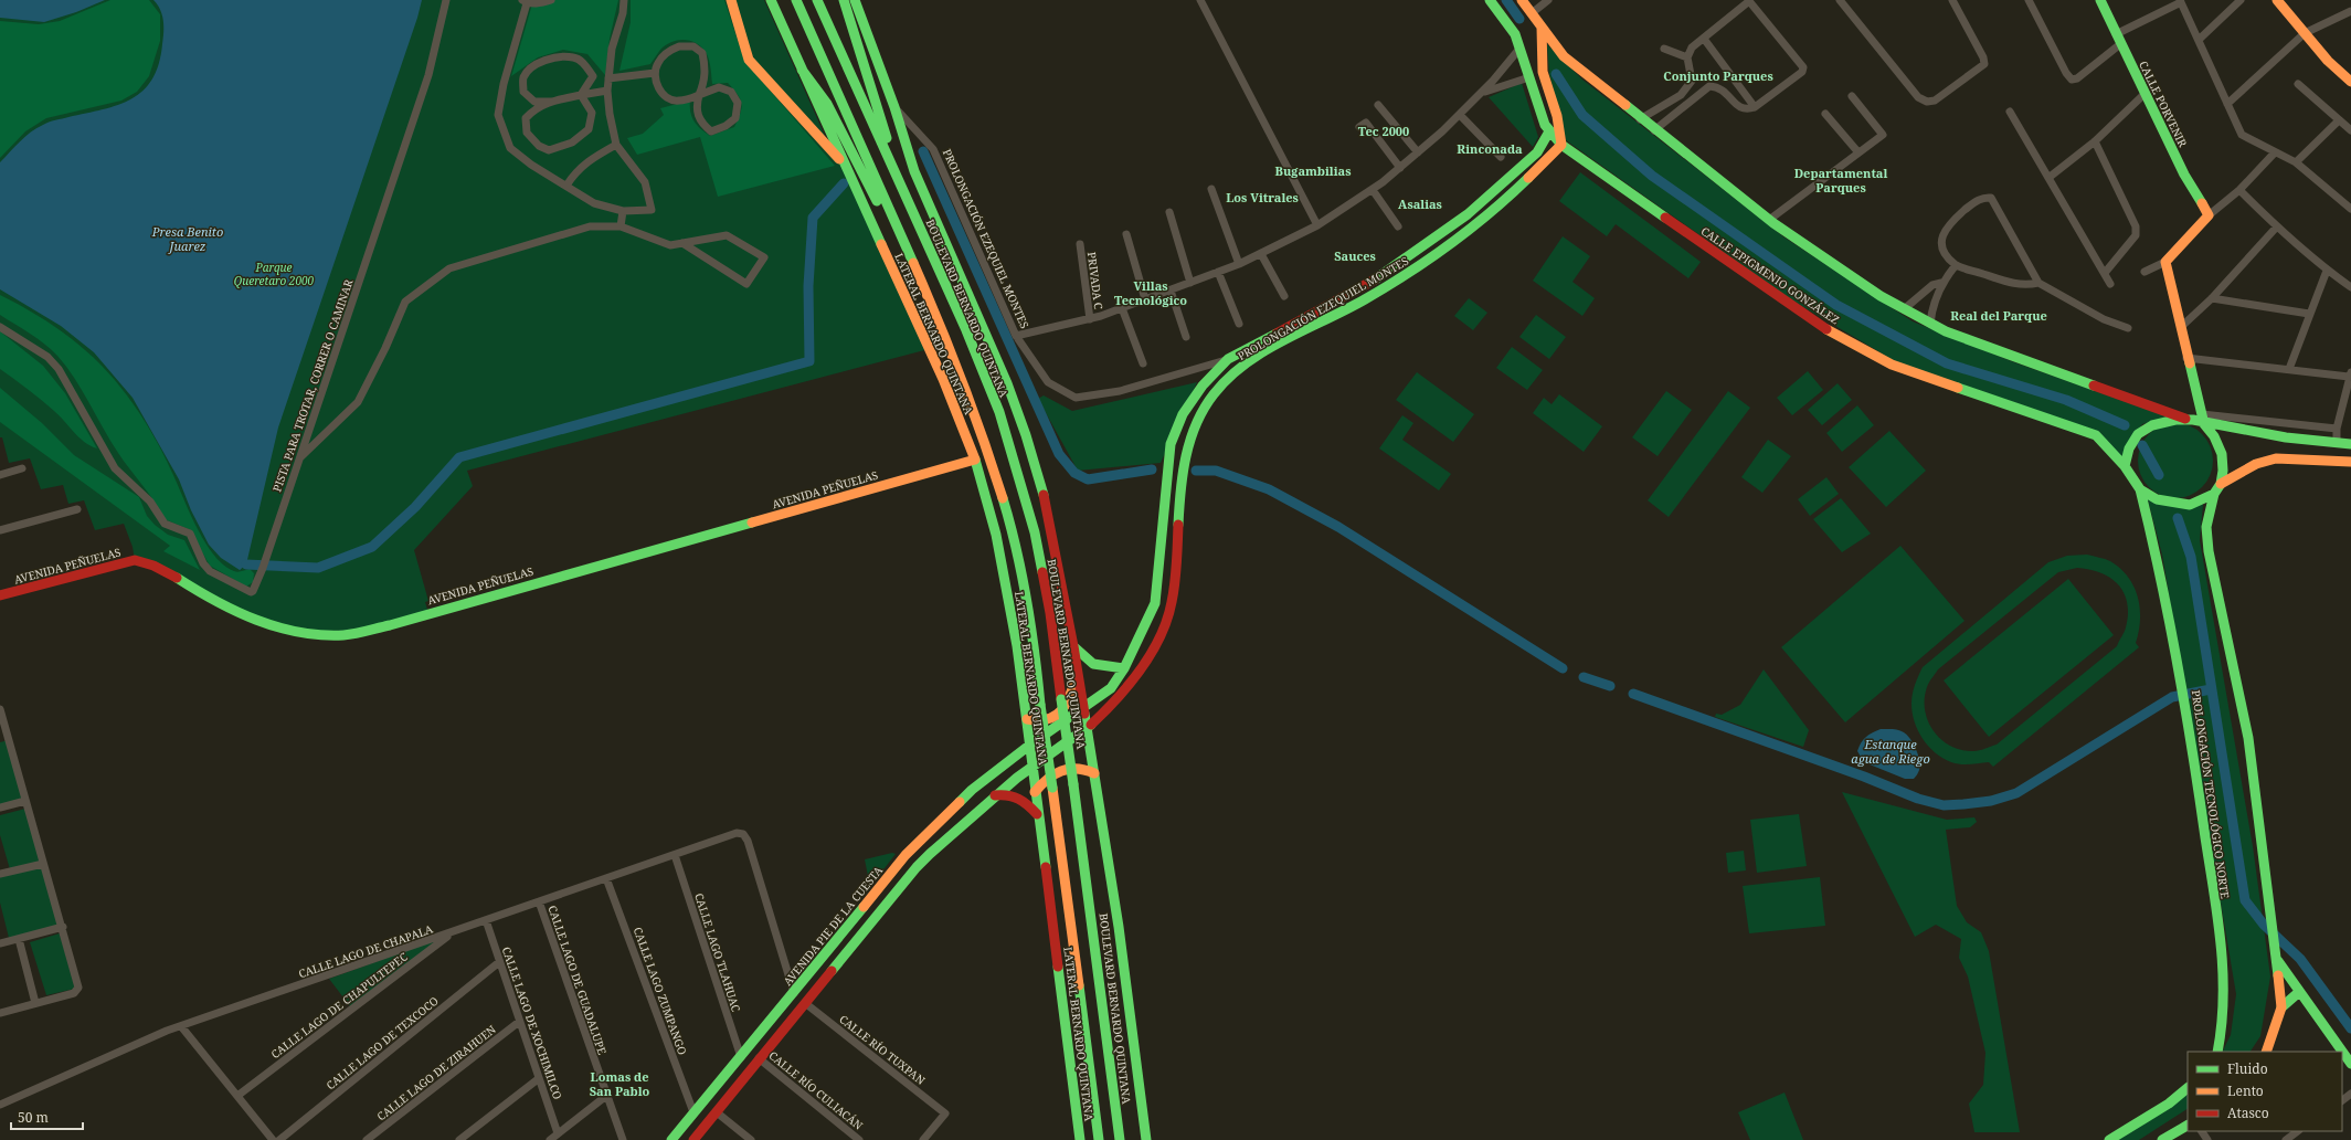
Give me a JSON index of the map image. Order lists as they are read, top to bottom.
{
  "streets": {
    "main road": [
      "CALLE PORVENIR",
      "PROLONGACIÓN EZEQUIEL MONTES",
      "CALLE EPIGMENIO GONZÁLEZ",
      "BOULEVARD BERNARDO QUINTANA",
      "LATERAL BERNARDO QUINTANA",
      "AVENIDA PEÑUELAS",
      "PROLONGACIÓN TECNOLÓGICO NORTE",
      "AVENIDA PIE DE LA CUESTA"
    ],
    "street": [
      "PRIVADA C",
      "PISTA PARA TROTAR, CORRER O CAMINAR",
      "CALLE LAGO DE CHAPALA",
      "CALLE LAGO TLAHUAC",
      "CALLE LAGO DE GUADALUPE",
      "CALLE LAGO ZUMPANGO",
      "CALLE LAGO DE CHAPULTEPEC",
      "CALLE LAGO DE XOCHIMILCO",
      "CALLE LAGO DE TEXCOCO",
      "CALLE RÍO TUXPAN",
      "CALLE LAGO DE ZIRAHUEN",
      "CALLE RÍO CULIACÁN"
    ]
  },
  "crossings": [
    ["PROLONGACIÓN EZEQUIEL MONTES", "CALLE EPIGMENIO GONZÁLEZ"],
    ["PROLONGACIÓN EZEQUIEL MONTES", "LATERAL BERNARDO QUINTANA"],
    ["PROLONGACIÓN EZEQUIEL MONTES", "AVENIDA PIE DE LA CUESTA"],
    ["CALLE EPIGMENIO GONZÁLEZ", "PROLONGACIÓN TECNOLÓGICO NORTE"],
    ["LATERAL BERNARDO QUINTANA", "AVENIDA PEÑUELAS"],
    ["LATERAL BERNARDO QUINTANA", "AVENIDA PIE DE LA CUESTA"],
    ["AVENIDA PIE DE LA CUESTA", "CALLE LAGO DE CHAPALA"],
    ["AVENIDA PIE DE LA CUESTA", "CALLE LAGO TLAHUAC"],
    ["AVENIDA PIE DE LA CUESTA", "CALLE LAGO ZUMPANGO"],
    ["CALLE LAGO DE CHAPALA", "CALLE LAGO TLAHUAC"],
    ["CALLE LAGO DE CHAPALA", "CALLE LAGO DE GUADALUPE"],
    ["CALLE LAGO DE CHAPALA", "CALLE LAGO ZUMPANGO"],
    ["CALLE LAGO DE CHAPALA", "CALLE LAGO DE CHAPULTEPEC"],
    ["CALLE LAGO DE CHAPALA", "CALLE LAGO DE XOCHIMILCO"],
    ["CALLE LAGO DE XOCHIMILCO", "CALLE LAGO DE TEXCOCO"],
    ["CALLE LAGO DE XOCHIMILCO", "CALLE LAGO DE ZIRAHUEN"]
  ],
  "districts": [
    "Conjunto Parques",
    "Tec 2000",
    "Rinconada",
    "Bugambilias",
    "Departamental Parques",
    "Los Vitrales",
    "Asalias",
    "Sauces",
    "Villas Tecnológico",
    "Real del Parque",
    "Lomas de San Pablo"
  ],
  "water": ["Presa Benito Juarez", "Estanque agua de Riego"],
  "parks": ["Parque Queretaro 2000"],
  "legend": ["Fluido", "Lento", "Atasco"],
  "scale_bar": "50 m"
}
